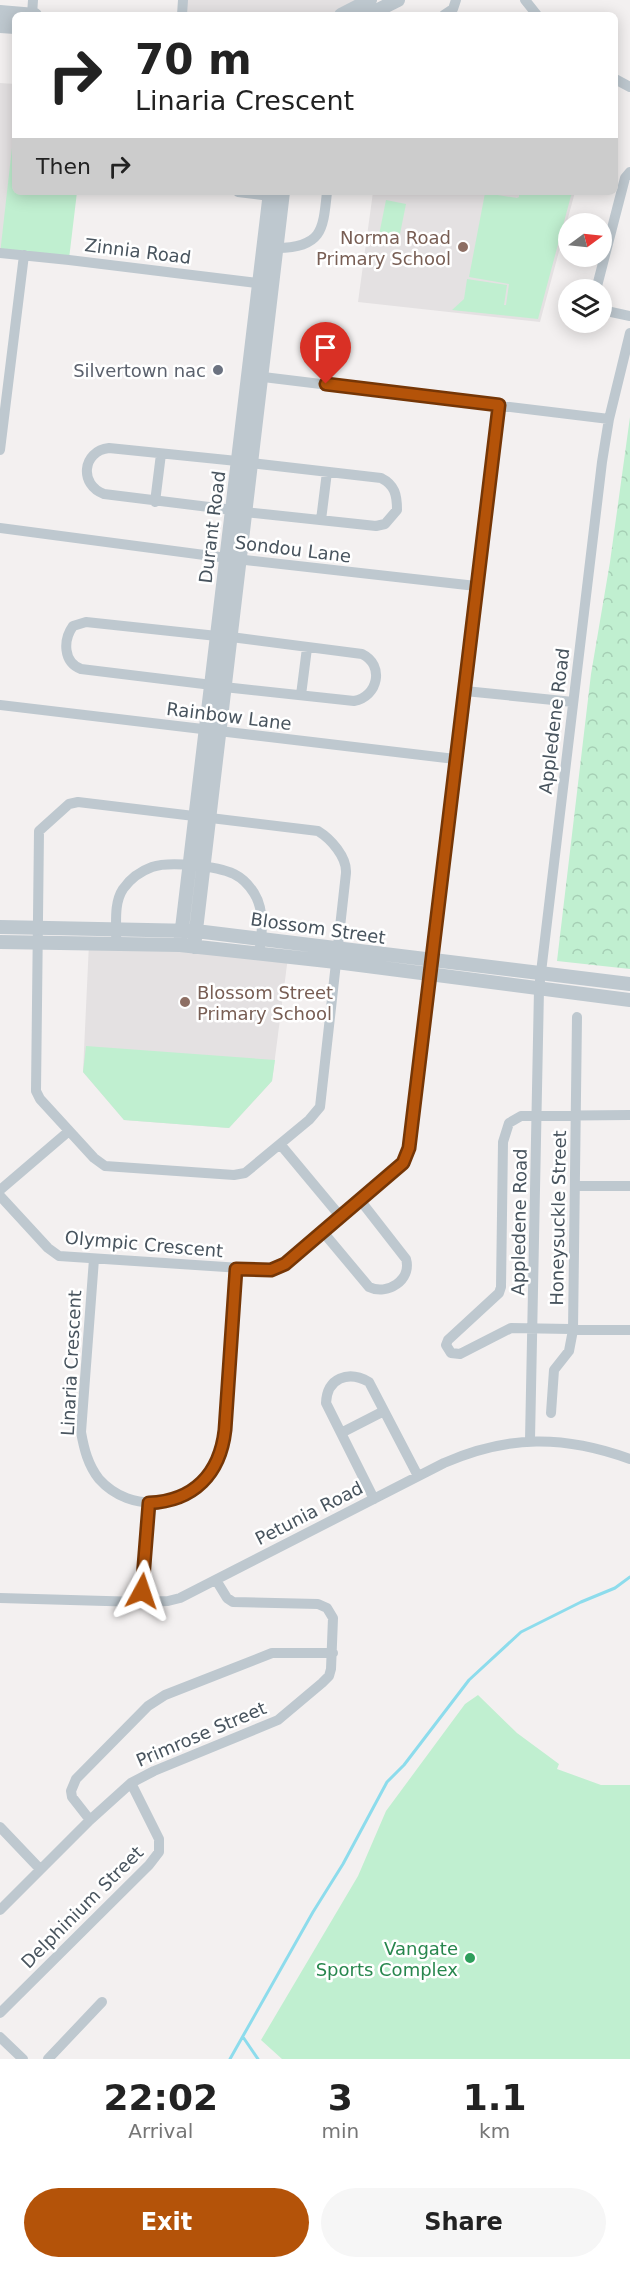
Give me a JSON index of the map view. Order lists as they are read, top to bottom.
{
  "streets": {
    "street": [
      "Zinnia Road",
      "Durant Road",
      "Sondou Lane",
      "Rainbow Lane",
      "Appledene Road",
      "Blossom Street",
      "Honeysuckle Street",
      "Olympic Crescent",
      "Linaria Crescent",
      "Petunia Road",
      "Primrose Street",
      "Delphinium Street"
    ]
  },
  "crossings": [
    ["Zinnia Road", "Durant Road"],
    ["Durant Road", "Sondou Lane"],
    ["Durant Road", "Rainbow Lane"],
    ["Durant Road", "Blossom Street"],
    ["Sondou Lane", "Olympic Crescent"],
    ["Rainbow Lane", "Olympic Crescent"],
    ["Appledene Road", "Blossom Street"],
    ["Appledene Road", "Petunia Road"],
    ["Blossom Street", "Olympic Crescent"],
    ["Olympic Crescent", "Linaria Crescent"],
    ["Petunia Road", "Primrose Street"],
    ["Primrose Street", "Delphinium Street"]
  ],
  "places": [
    "Norma Road Primary School",
    "Silvertown nac",
    "Blossom Street Primary School",
    "Vangate Sports Complex"
  ],
  "north": "right",
  "page": {
    "turn": ["70 m", "Linaria Crescent"],
    "then": "Then",
    "eta": [
      "22:02",
      "Arrival",
      "3",
      "min",
      "1.1",
      "km"
    ],
    "buttons": ["Exit", "Share"]
  }
}
